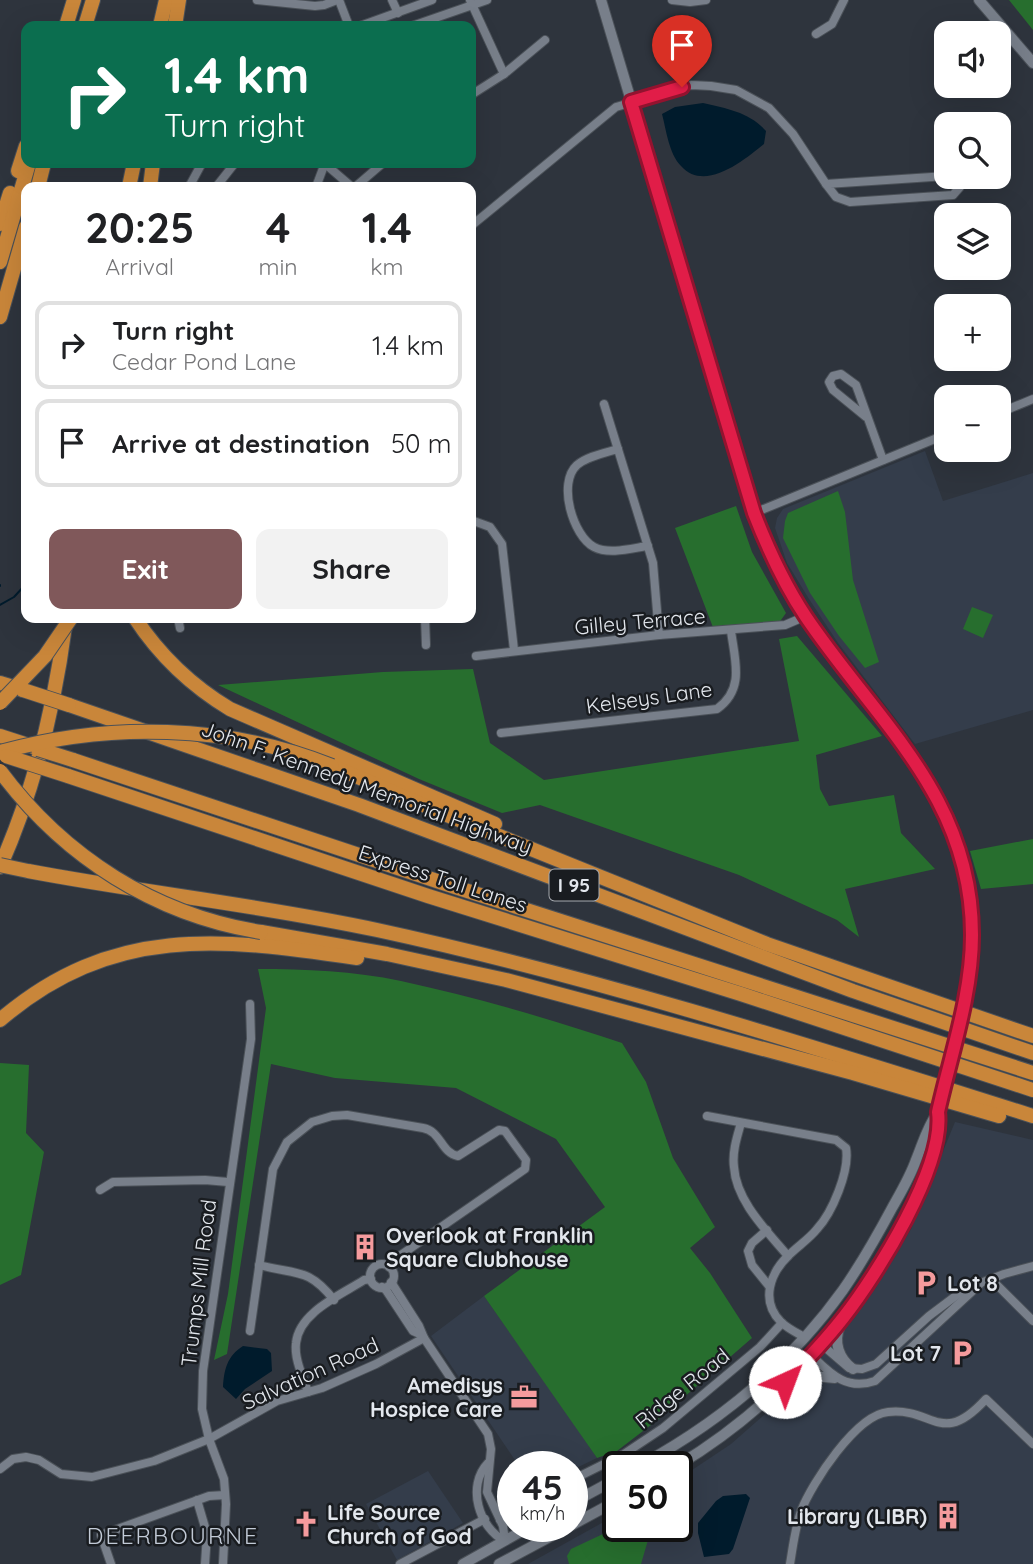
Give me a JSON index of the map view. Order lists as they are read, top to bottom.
{
  "streets": {
    "highway": ["John F. Kennedy Memorial Highway", "Express Toll Lanes", "I 95"],
    "street": [
      "Gilley Terrace",
      "Kelseys Lane",
      "Trumps Mill Road",
      "Salvation Road",
      "Ridge Road"
    ]
  },
  "crossings": [
    ["Gilley Terrace", "Kelseys Lane"],
    ["Trumps Mill Road", "Salvation Road"]
  ],
  "districts": ["DEERBOURNE"],
  "places": {
    "building": ["Overlook at Franklin Square Clubhouse", "Library (LIBR)"],
    "parking": ["Lot 8", "Lot 7"],
    "office": ["Amedisys Hospice Care"],
    "church": ["Life Source Church of God"]
  },
  "page": {
    "map_buttons": ["+", "−"],
    "turn": ["1.4 km", "Turn right"],
    "eta": [
      "20:25",
      "Arrival",
      "4",
      "min",
      "1.4",
      "km"
    ],
    "list": [
      {
        "name": "Turn right",
        "note": "Cedar Pond Lane",
        "value": "1.4 km"
      },
      {
        "name": "Arrive at destination",
        "value": "50 m"
      }
    ],
    "buttons": ["Exit", "Share"],
    "speed": "45 km/h",
    "limit": "50"
  }
}
